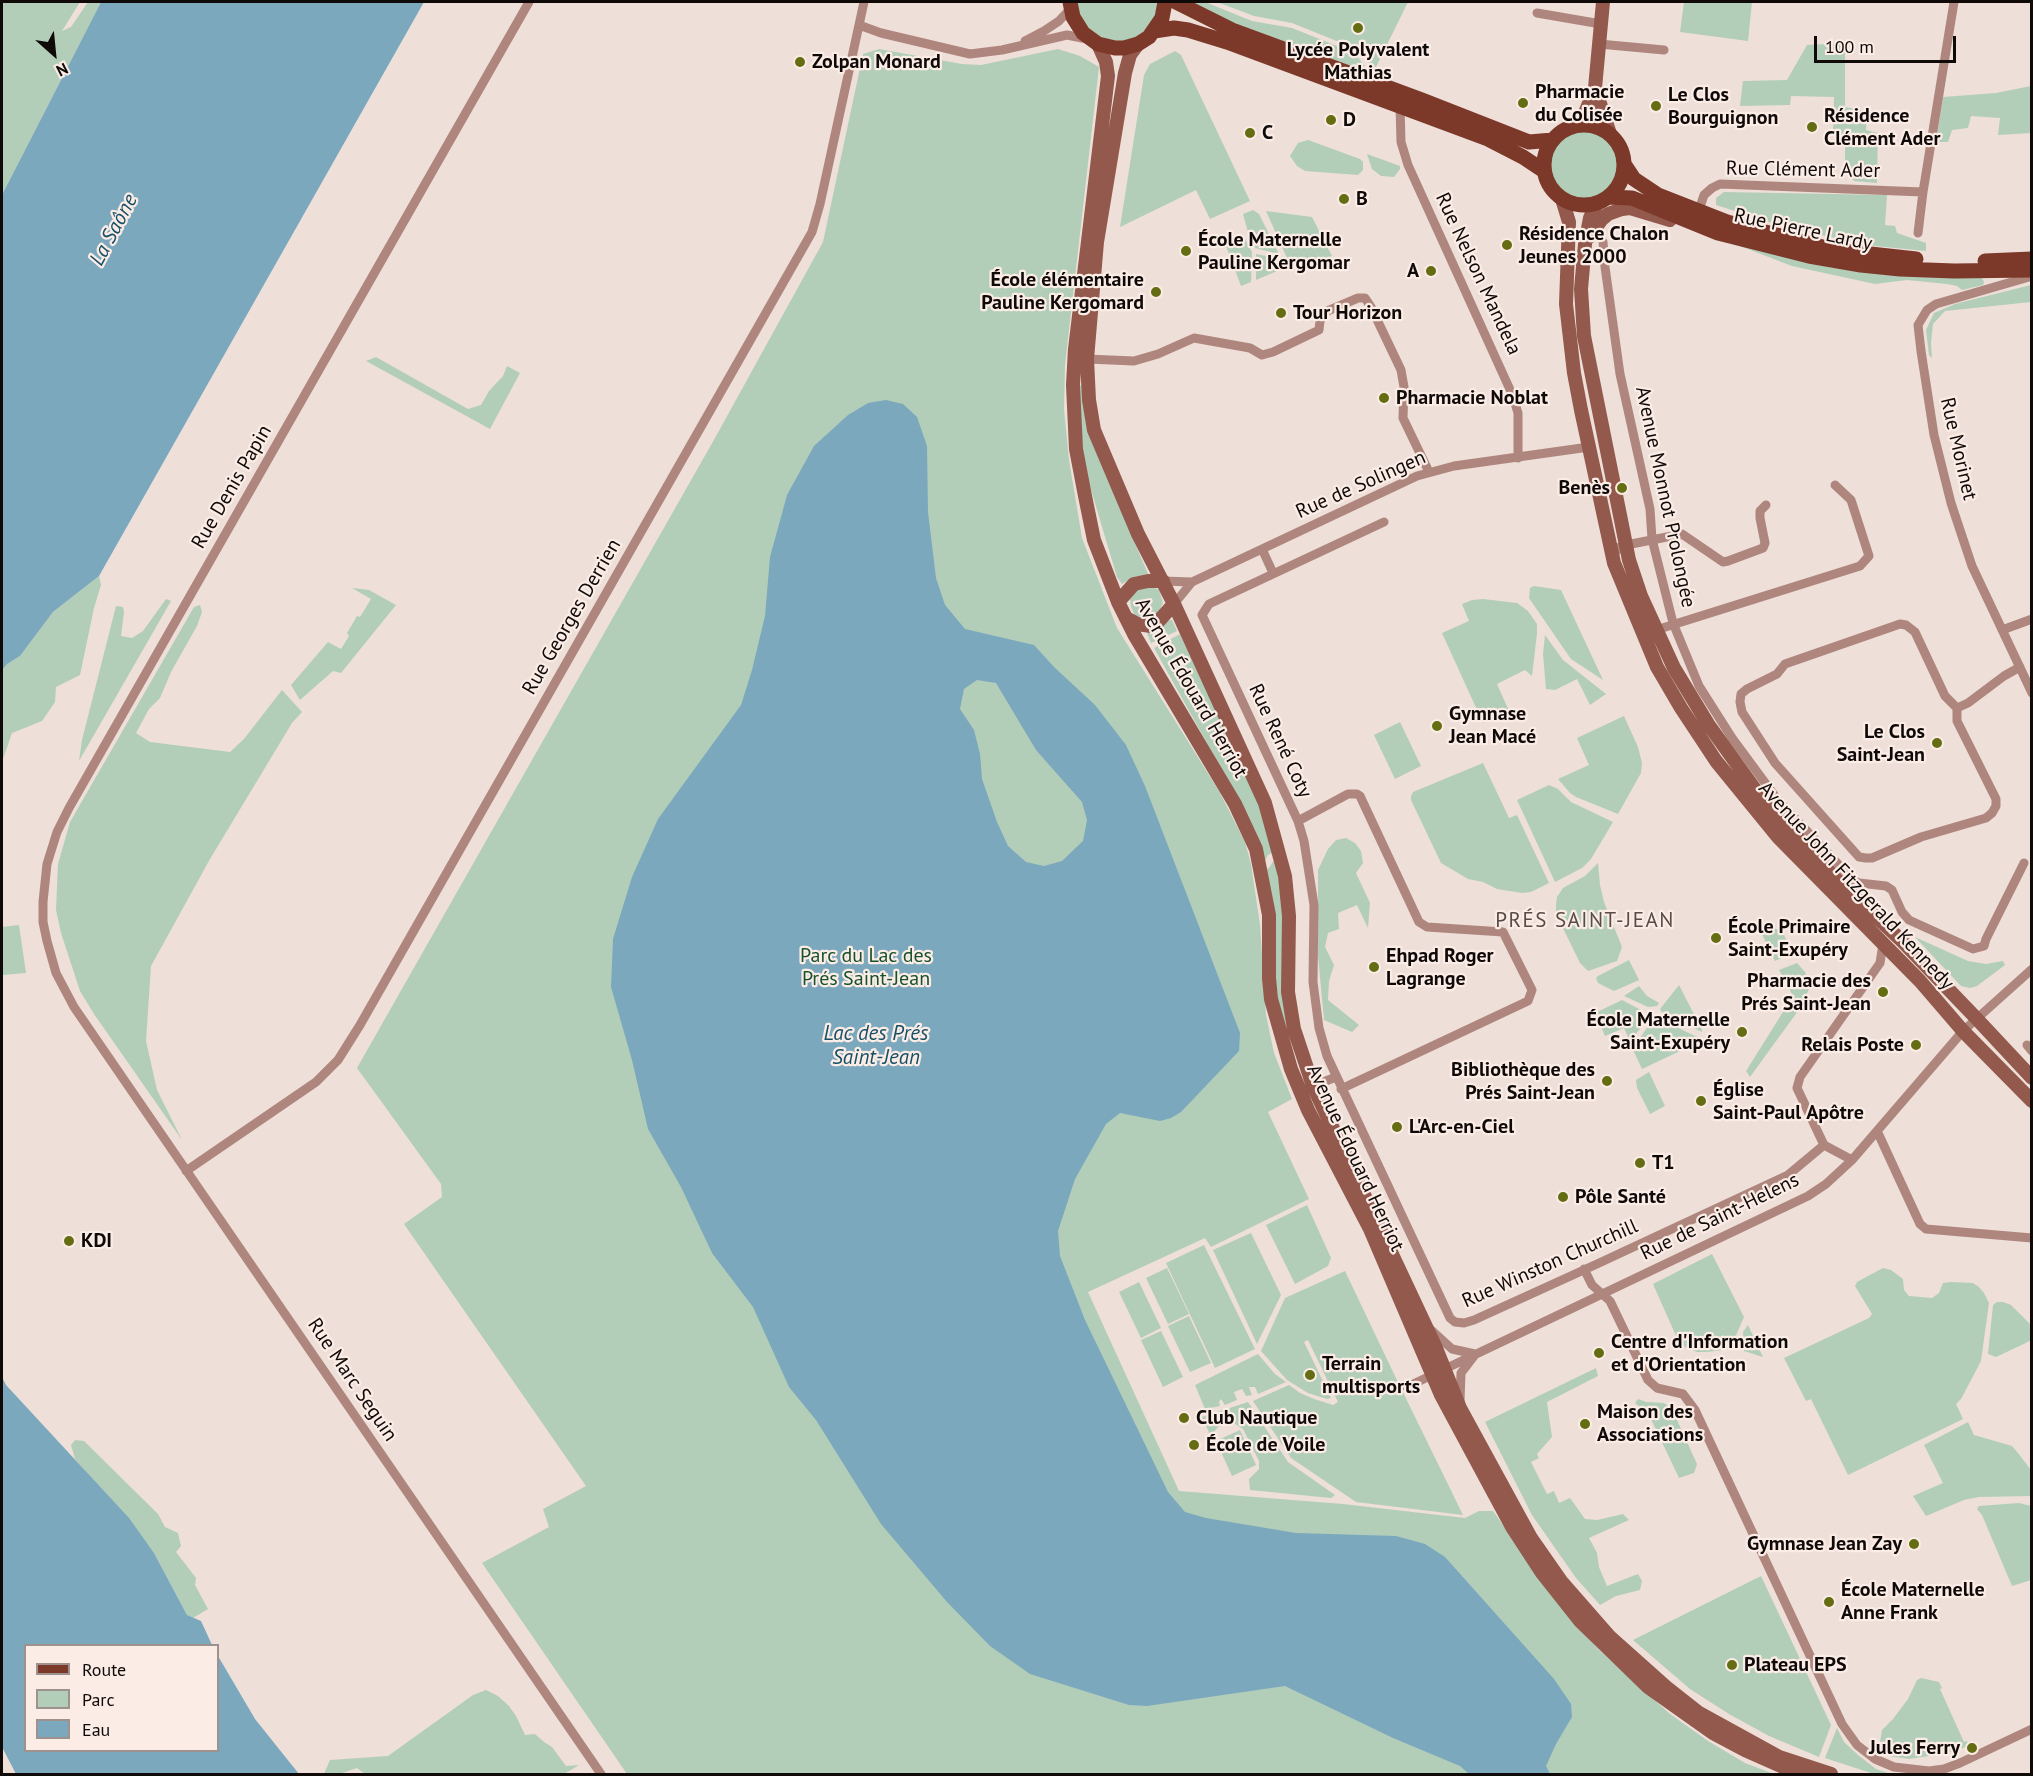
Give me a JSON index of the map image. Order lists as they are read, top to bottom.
{
  "streets": {
    "main road": ["Rue Pierre Lardy", "Avenue Édouard Herriot", "Avenue John Fitzgerald Kennedy"],
    "street": [
      "Rue Clément Ader",
      "Rue Nelson Mandela",
      "Rue Morinet",
      "Rue de Solingen",
      "Rue Denis Papin",
      "Avenue Monnot Prolongée",
      "Rue Georges Derrien",
      "Rue René Coty",
      "Rue de Saint-Helens",
      "Rue Winston Churchill",
      "Rue Marc Seguin"
    ]
  },
  "crossings": [
    ["Rue Clément Ader", "Rue Pierre Lardy"],
    ["Rue Pierre Lardy", "Avenue John Fitzgerald Kennedy"],
    ["Rue Nelson Mandela", "Rue de Solingen"],
    ["Rue de Solingen", "Avenue Édouard Herriot"],
    ["Rue de Solingen", "Avenue John Fitzgerald Kennedy"],
    ["Rue Denis Papin", "Rue Marc Seguin"],
    ["Rue Georges Derrien", "Rue Marc Seguin"],
    ["Avenue Édouard Herriot", "Rue de Saint-Helens"],
    ["Rue René Coty", "Rue Winston Churchill"],
    ["Avenue John Fitzgerald Kennedy", "Rue de Saint-Helens"]
  ],
  "districts": ["PRÉS SAINT-JEAN"],
  "water": ["La Saône", "Lac des Prés Saint-Jean"],
  "parks": ["Parc du Lac des Prés Saint-Jean"],
  "places": [
    "Lycée Polyvalent Mathias",
    "Zolpan Monard",
    "Pharmacie du Colisée",
    "Le Clos Bourguignon",
    "D",
    "Résidence Clément Ader",
    "C",
    "B",
    "Résidence Chalon Jeunes 2000",
    "École Maternelle Pauline Kergomar",
    "A",
    "École élémentaire Pauline Kergomard",
    "Tour Horizon",
    "Pharmacie Noblat",
    "Benès",
    "Gymnase Jean Macé",
    "Le Clos Saint-Jean",
    "École Primaire Saint-Exupéry",
    "Ehpad Roger Lagrange",
    "Pharmacie des Prés Saint-Jean",
    "École Maternelle Saint-Exupéry",
    "Relais Poste",
    "Bibliothèque des Prés Saint-Jean",
    "Église Saint-Paul Apôtre",
    "L'Arc-en-Ciel",
    "T1",
    "Pôle Santé",
    "KDI",
    "Centre d'Information et d'Orientation",
    "Terrain multisports",
    "Club Nautique",
    "Maison des Associations",
    "École de Voile",
    "Gymnase Jean Zay",
    "École Maternelle Anne Frank",
    "Plateau EPS",
    "Jules Ferry"
  ],
  "legend": ["Route", "Parc", "Eau"],
  "scale_bar": "100 m",
  "north": "bottom right"
}
